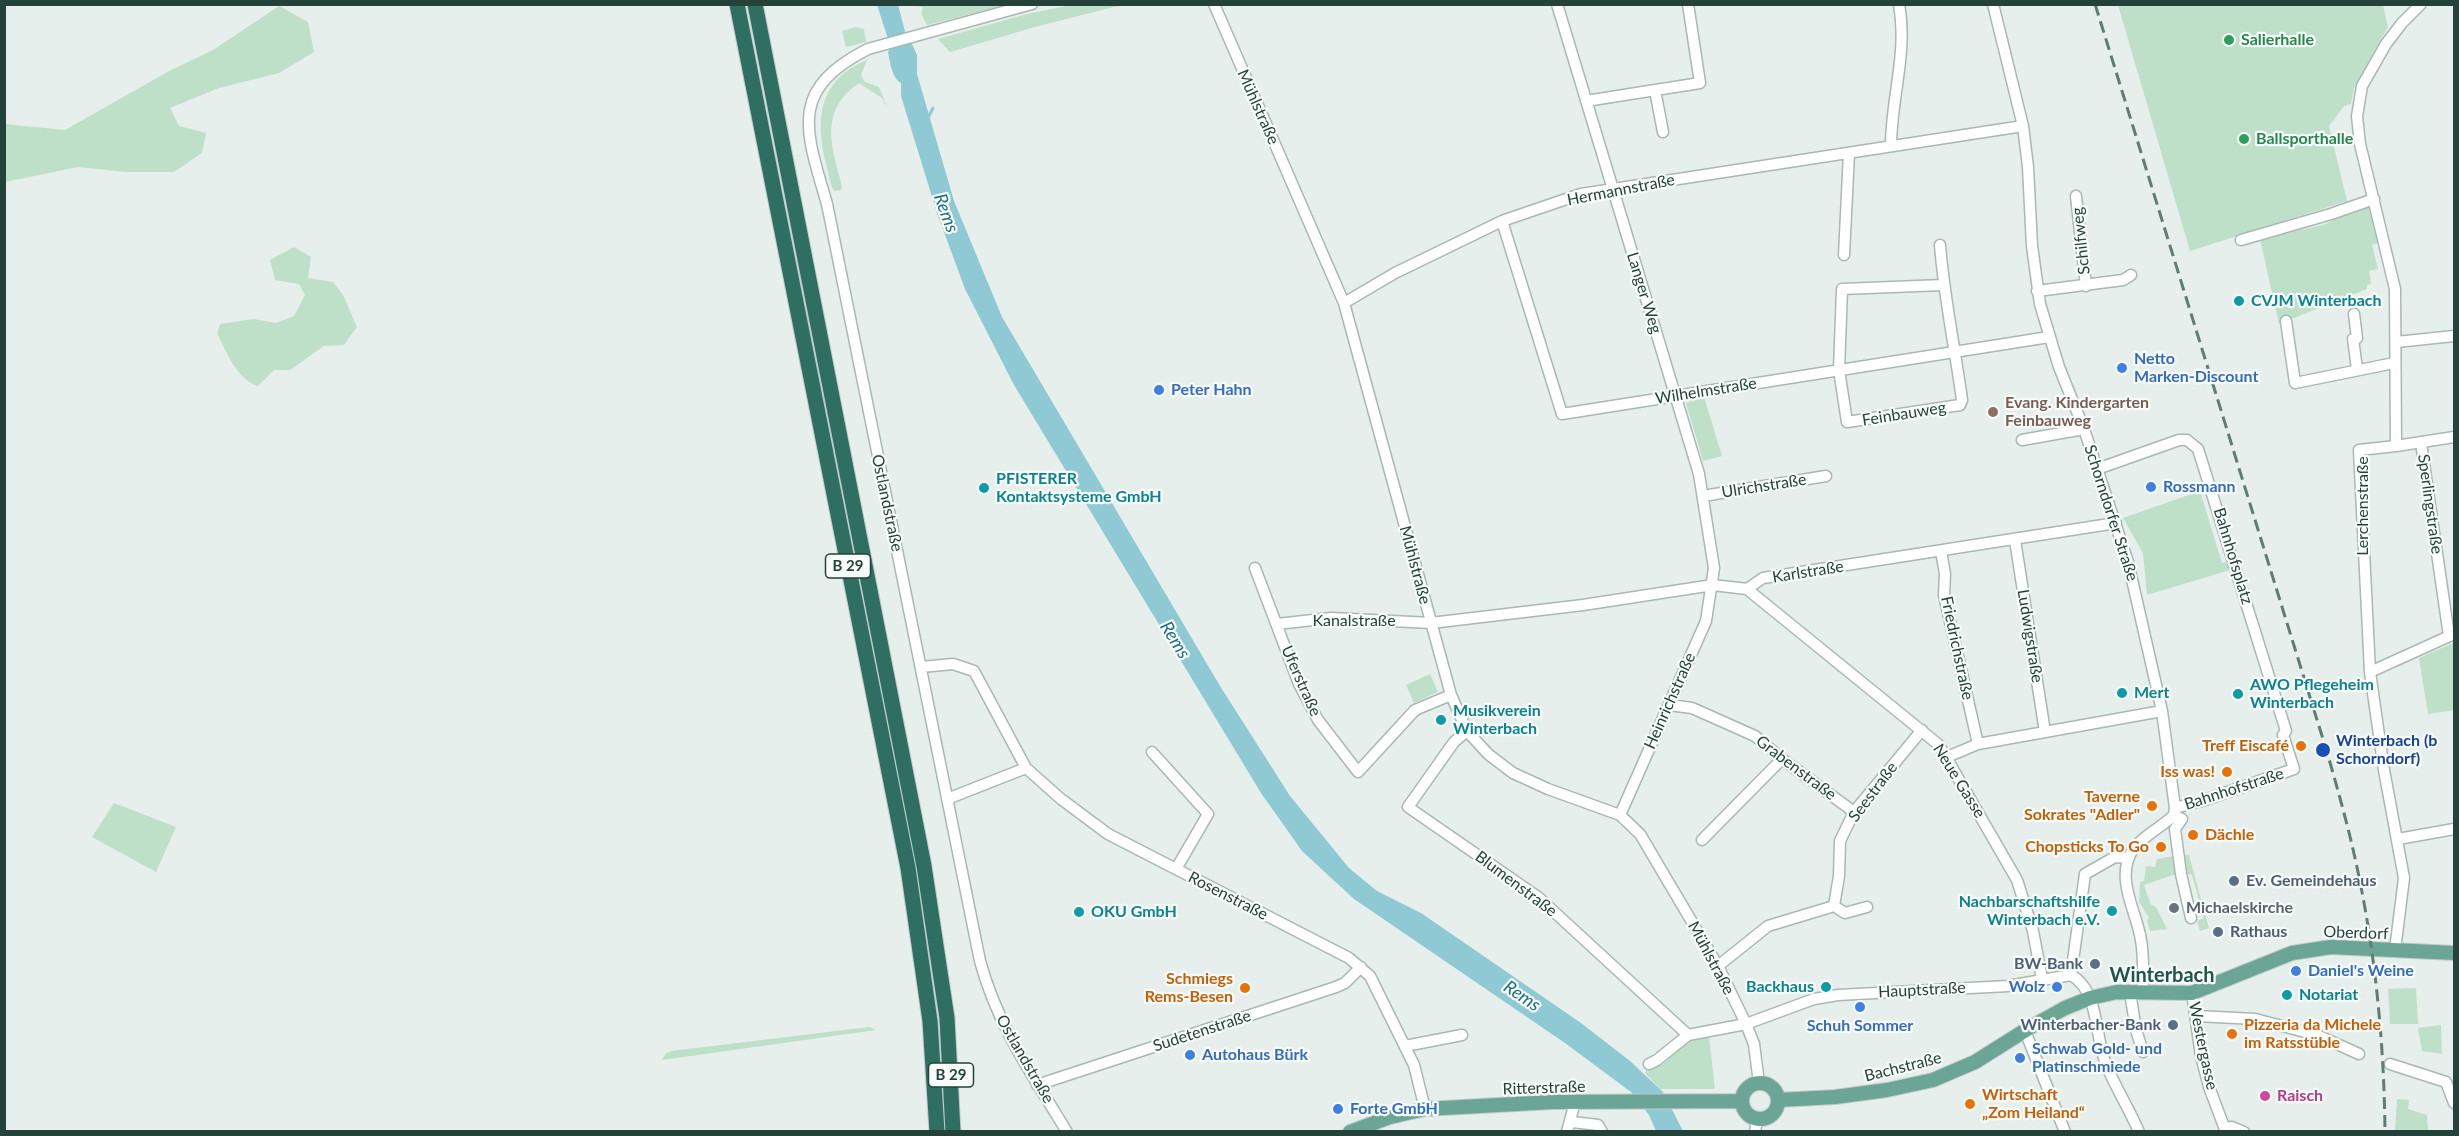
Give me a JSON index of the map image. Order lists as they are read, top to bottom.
{
  "streets": {
    "highway": ["B 29"],
    "main road": ["Oberdorf", "Bachstraße", "Ritterstraße"],
    "street": [
      "Mühlstraße",
      "Hermannstraße",
      "Schilfweg",
      "Langer Weg",
      "Wilhelmstraße",
      "Feinbauweg",
      "Ulrichstraße",
      "Ostlandstraße",
      "Sperlingstraße",
      "Lerchenstraße",
      "Schorndorfer Straße",
      "Bahnhofsplatz",
      "Karlstraße",
      "Kanalstraße",
      "Ludwigstraße",
      "Friedrichstraße",
      "Uferstraße",
      "Heinrichstraße",
      "Grabenstraße",
      "Neue Gasse",
      "Bahnhofstraße",
      "Seestraße",
      "Blumenstraße",
      "Rosenstraße",
      "Hauptstraße",
      "Sudetenstraße",
      "Westergasse"
    ]
  },
  "crossings": [
    ["Mühlstraße", "Hermannstraße"],
    ["Mühlstraße", "Kanalstraße"],
    ["Mühlstraße", "Uferstraße"],
    ["Mühlstraße", "Heinrichstraße"],
    ["Mühlstraße", "Blumenstraße"],
    ["Mühlstraße", "Hauptstraße"],
    ["Hermannstraße", "Langer Weg"],
    ["Hermannstraße", "Wilhelmstraße"],
    ["Hermannstraße", "Schorndorfer Straße"],
    ["Schilfweg", "Schorndorfer Straße"],
    ["Langer Weg", "Wilhelmstraße"],
    ["Langer Weg", "Ulrichstraße"],
    ["Langer Weg", "Heinrichstraße"],
    ["Wilhelmstraße", "Feinbauweg"],
    ["Wilhelmstraße", "Schorndorfer Straße"],
    ["Ostlandstraße", "Rosenstraße"],
    ["Ostlandstraße", "Sudetenstraße"],
    ["Lerchenstraße", "Oberdorf"],
    ["Schorndorfer Straße", "Bahnhofsplatz"],
    ["Schorndorfer Straße", "Karlstraße"],
    ["Schorndorfer Straße", "Bahnhofstraße"],
    ["Bahnhofsplatz", "Bahnhofstraße"],
    ["Karlstraße", "Ludwigstraße"],
    ["Karlstraße", "Friedrichstraße"],
    ["Karlstraße", "Neue Gasse"],
    ["Kanalstraße", "Uferstraße"],
    ["Heinrichstraße", "Grabenstraße"],
    ["Grabenstraße", "Seestraße"],
    ["Neue Gasse", "Seestraße"],
    ["Neue Gasse", "Hauptstraße"],
    ["Blumenstraße", "Hauptstraße"],
    ["Rosenstraße", "Sudetenstraße"],
    ["Rosenstraße", "Ritterstraße"],
    ["Oberdorf", "Westergasse"],
    ["Oberdorf", "Bachstraße"],
    ["Westergasse", "Bachstraße"],
    ["Bachstraße", "Ritterstraße"]
  ],
  "districts": ["Winterbach"],
  "water": ["Rems"],
  "places": [
    "Salierhalle",
    "Ballsporthalle",
    "CVJM Winterbach",
    "Netto Marken-Discount",
    "Peter Hahn",
    "Evang. Kindergarten Feinbauweg",
    "Rossmann",
    "PFISTERER Kontaktsysteme GmbH",
    "Mert",
    "AWO Pflegeheim Winterbach",
    "Musikverein Winterbach",
    "Treff Eiscafé",
    "Winterbach (b Schorndorf)",
    "Iss was!",
    "Taverne Sokrates \"Adler\"",
    "Dächle",
    "Chopsticks To Go",
    "Ev. Gemeindehaus",
    "Michaelskirche",
    "Nachbarschaftshilfe Winterbach e.V.",
    "OKU GmbH",
    "Rathaus",
    "BW-Bank",
    "Daniel's Weine",
    "Backhaus",
    "Wolz",
    "Schmiegs Rems-Besen",
    "Notariat",
    "Schuh Sommer",
    "Winterbacher-Bank",
    "Pizzeria da Michele im Ratsstüble",
    "Autohaus Bürk",
    "Schwab Gold- und Platinschmiede",
    "Raisch",
    "Wirtschaft „Zom Heiland“",
    "Forte GmbH"
  ]
}
